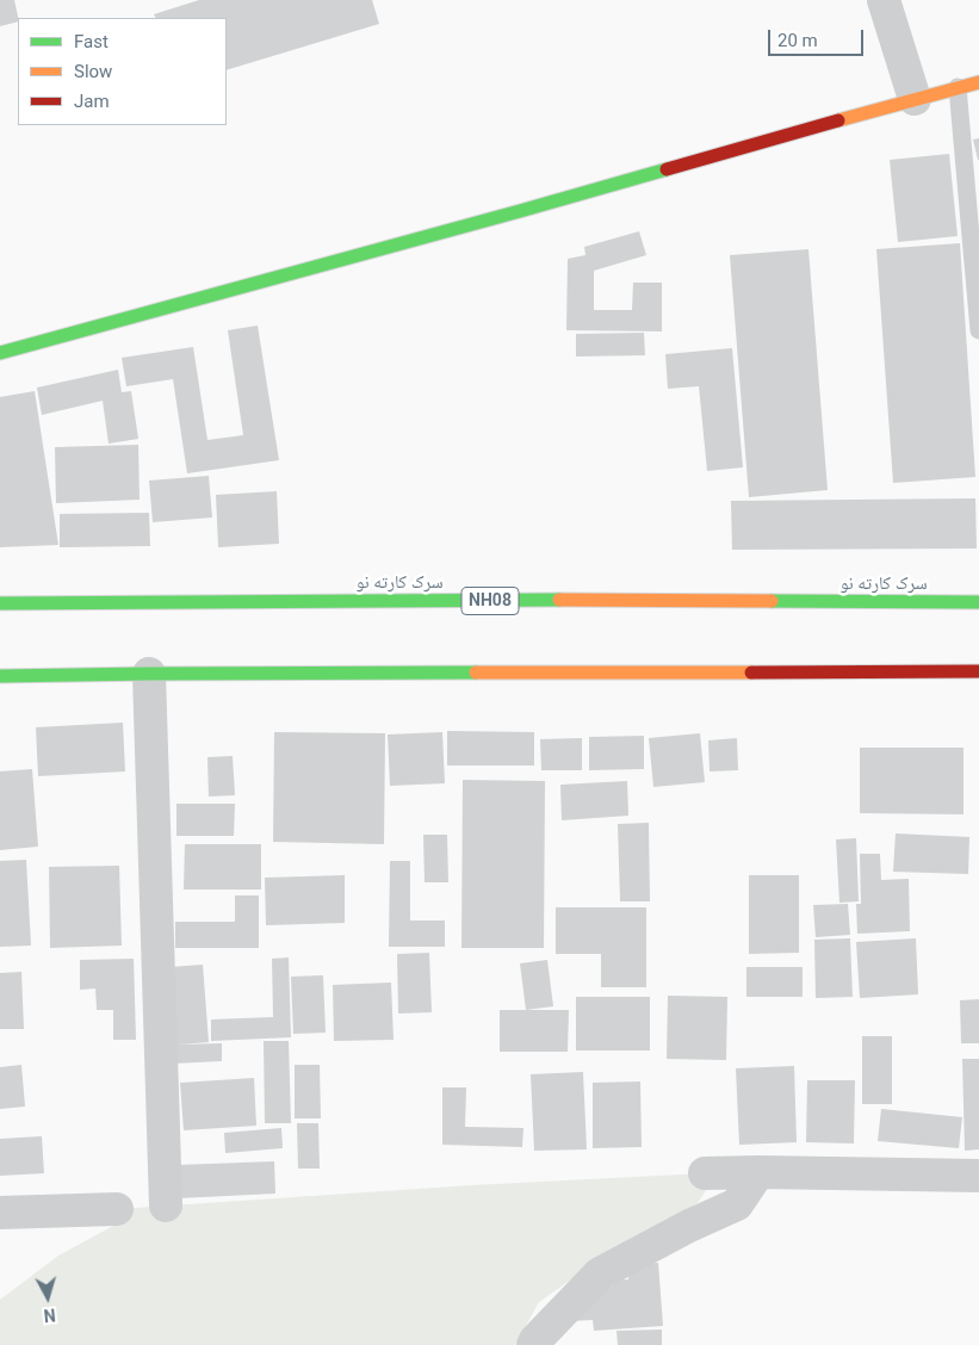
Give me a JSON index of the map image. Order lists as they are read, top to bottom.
{
  "streets": {
    "main road": ["سرک کارته نو", "NH08"]
  },
  "legend": ["Fast", "Slow", "Jam"],
  "scale_bar": "20 m",
  "north": "bottom"
}
